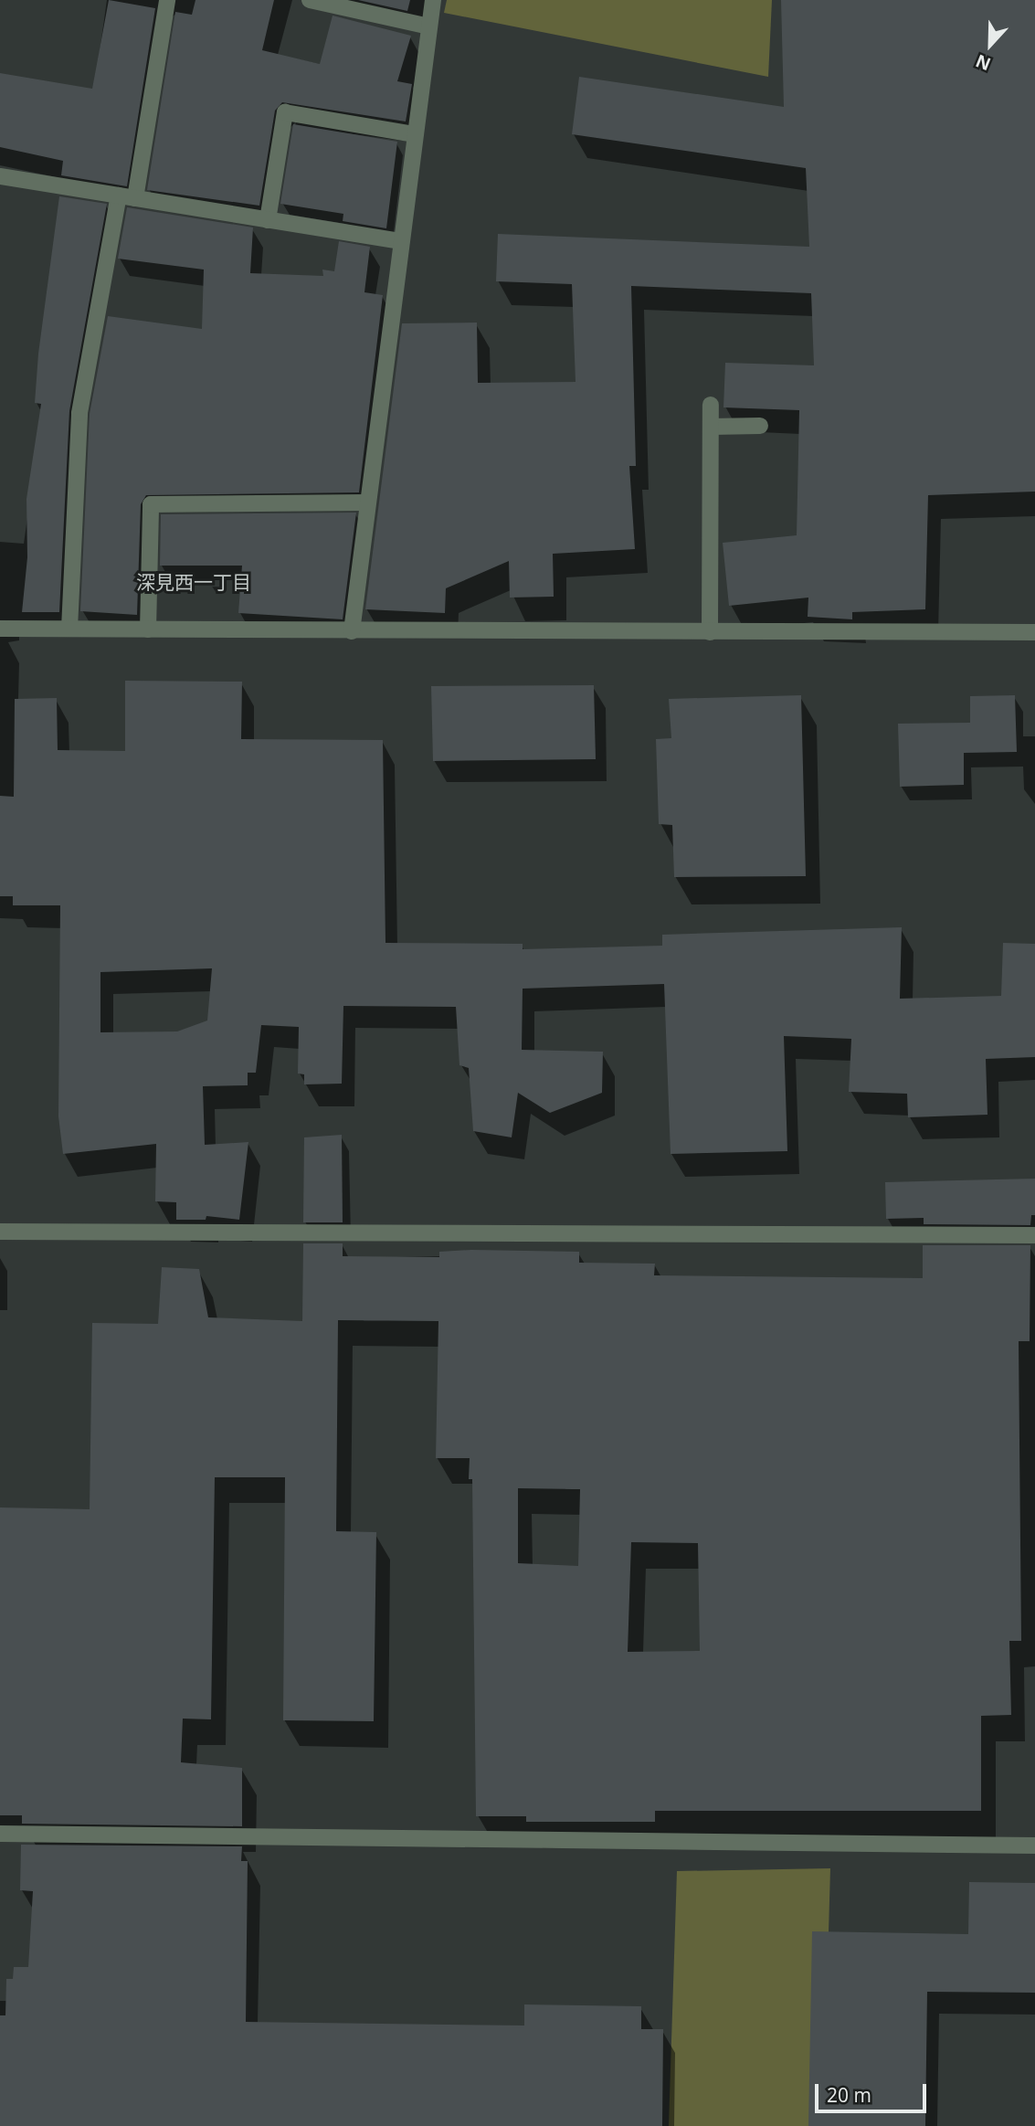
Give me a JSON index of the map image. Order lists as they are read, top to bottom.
{
  "districts": ["深見西一丁目"],
  "scale_bar": "20 m",
  "north": "bottom"
}
